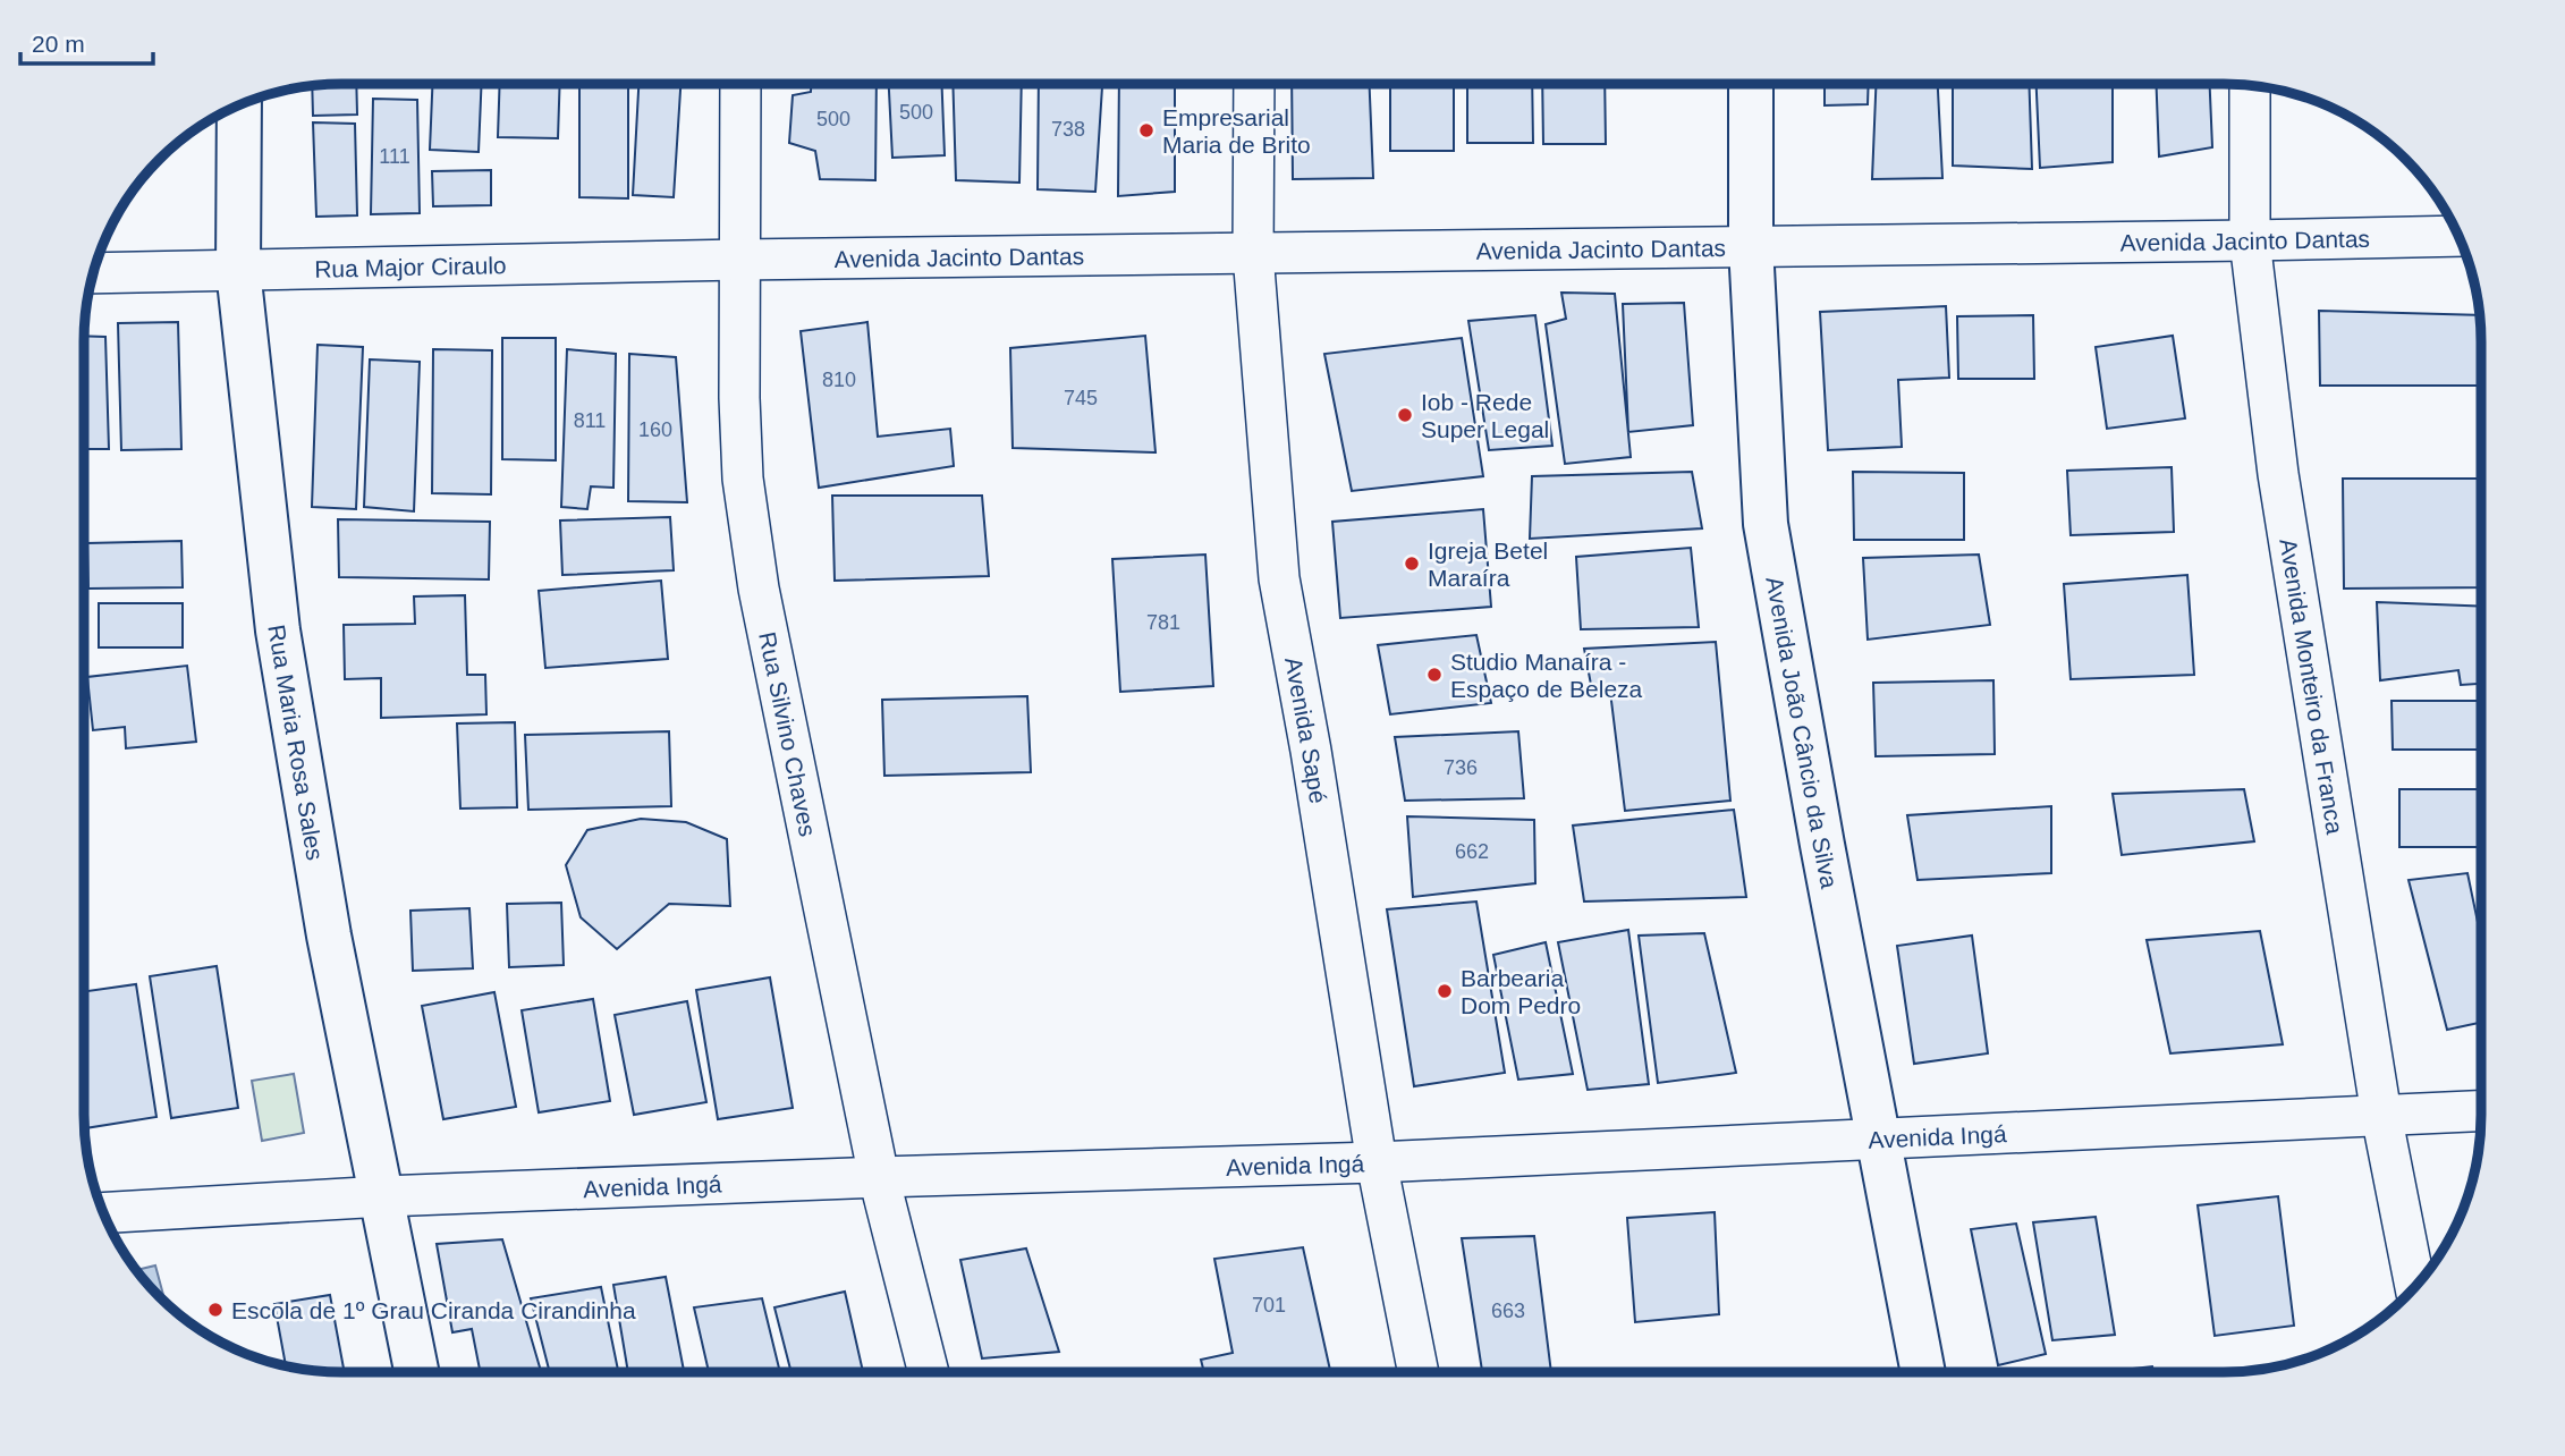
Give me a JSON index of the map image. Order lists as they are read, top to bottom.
{
  "streets": {
    "main road": ["Avenida João Câncio da Silva", "Rua Maria Rosa Sales"],
    "street": [
      "Avenida Jacinto Dantas",
      "Rua Major Ciraulo",
      "Avenida Monteiro da Franca",
      "Avenida Sapé",
      "Rua Silvino Chaves",
      "Avenida Ingá"
    ]
  },
  "crossings": [
    ["Avenida Jacinto Dantas", "Rua Major Ciraulo"],
    ["Avenida Jacinto Dantas", "Avenida Monteiro da Franca"],
    ["Avenida Jacinto Dantas", "Avenida Sapé"],
    ["Avenida Jacinto Dantas", "Avenida João Câncio da Silva"],
    ["Avenida Jacinto Dantas", "Rua Silvino Chaves"],
    ["Rua Major Ciraulo", "Rua Silvino Chaves"],
    ["Rua Major Ciraulo", "Rua Maria Rosa Sales"],
    ["Avenida Monteiro da Franca", "Avenida Ingá"],
    ["Avenida Sapé", "Avenida Ingá"],
    ["Avenida João Câncio da Silva", "Avenida Ingá"],
    ["Rua Silvino Chaves", "Avenida Ingá"],
    ["Rua Maria Rosa Sales", "Avenida Ingá"]
  ],
  "places": [
    "Empresarial Maria de Brito",
    "Iob - Rede Super Legal",
    "Igreja Betel Maraíra",
    "Studio Manaíra - Espaço de Beleza",
    "Barbearia Dom Pedro",
    "Escola de 1º Grau Ciranda Cirandinha"
  ],
  "house_numbers": [
    "500",
    "500",
    "738",
    "111",
    "810",
    "745",
    "811",
    "160",
    "781",
    "736",
    "662",
    "701",
    "663"
  ],
  "scale_bar": "20 m"
}
